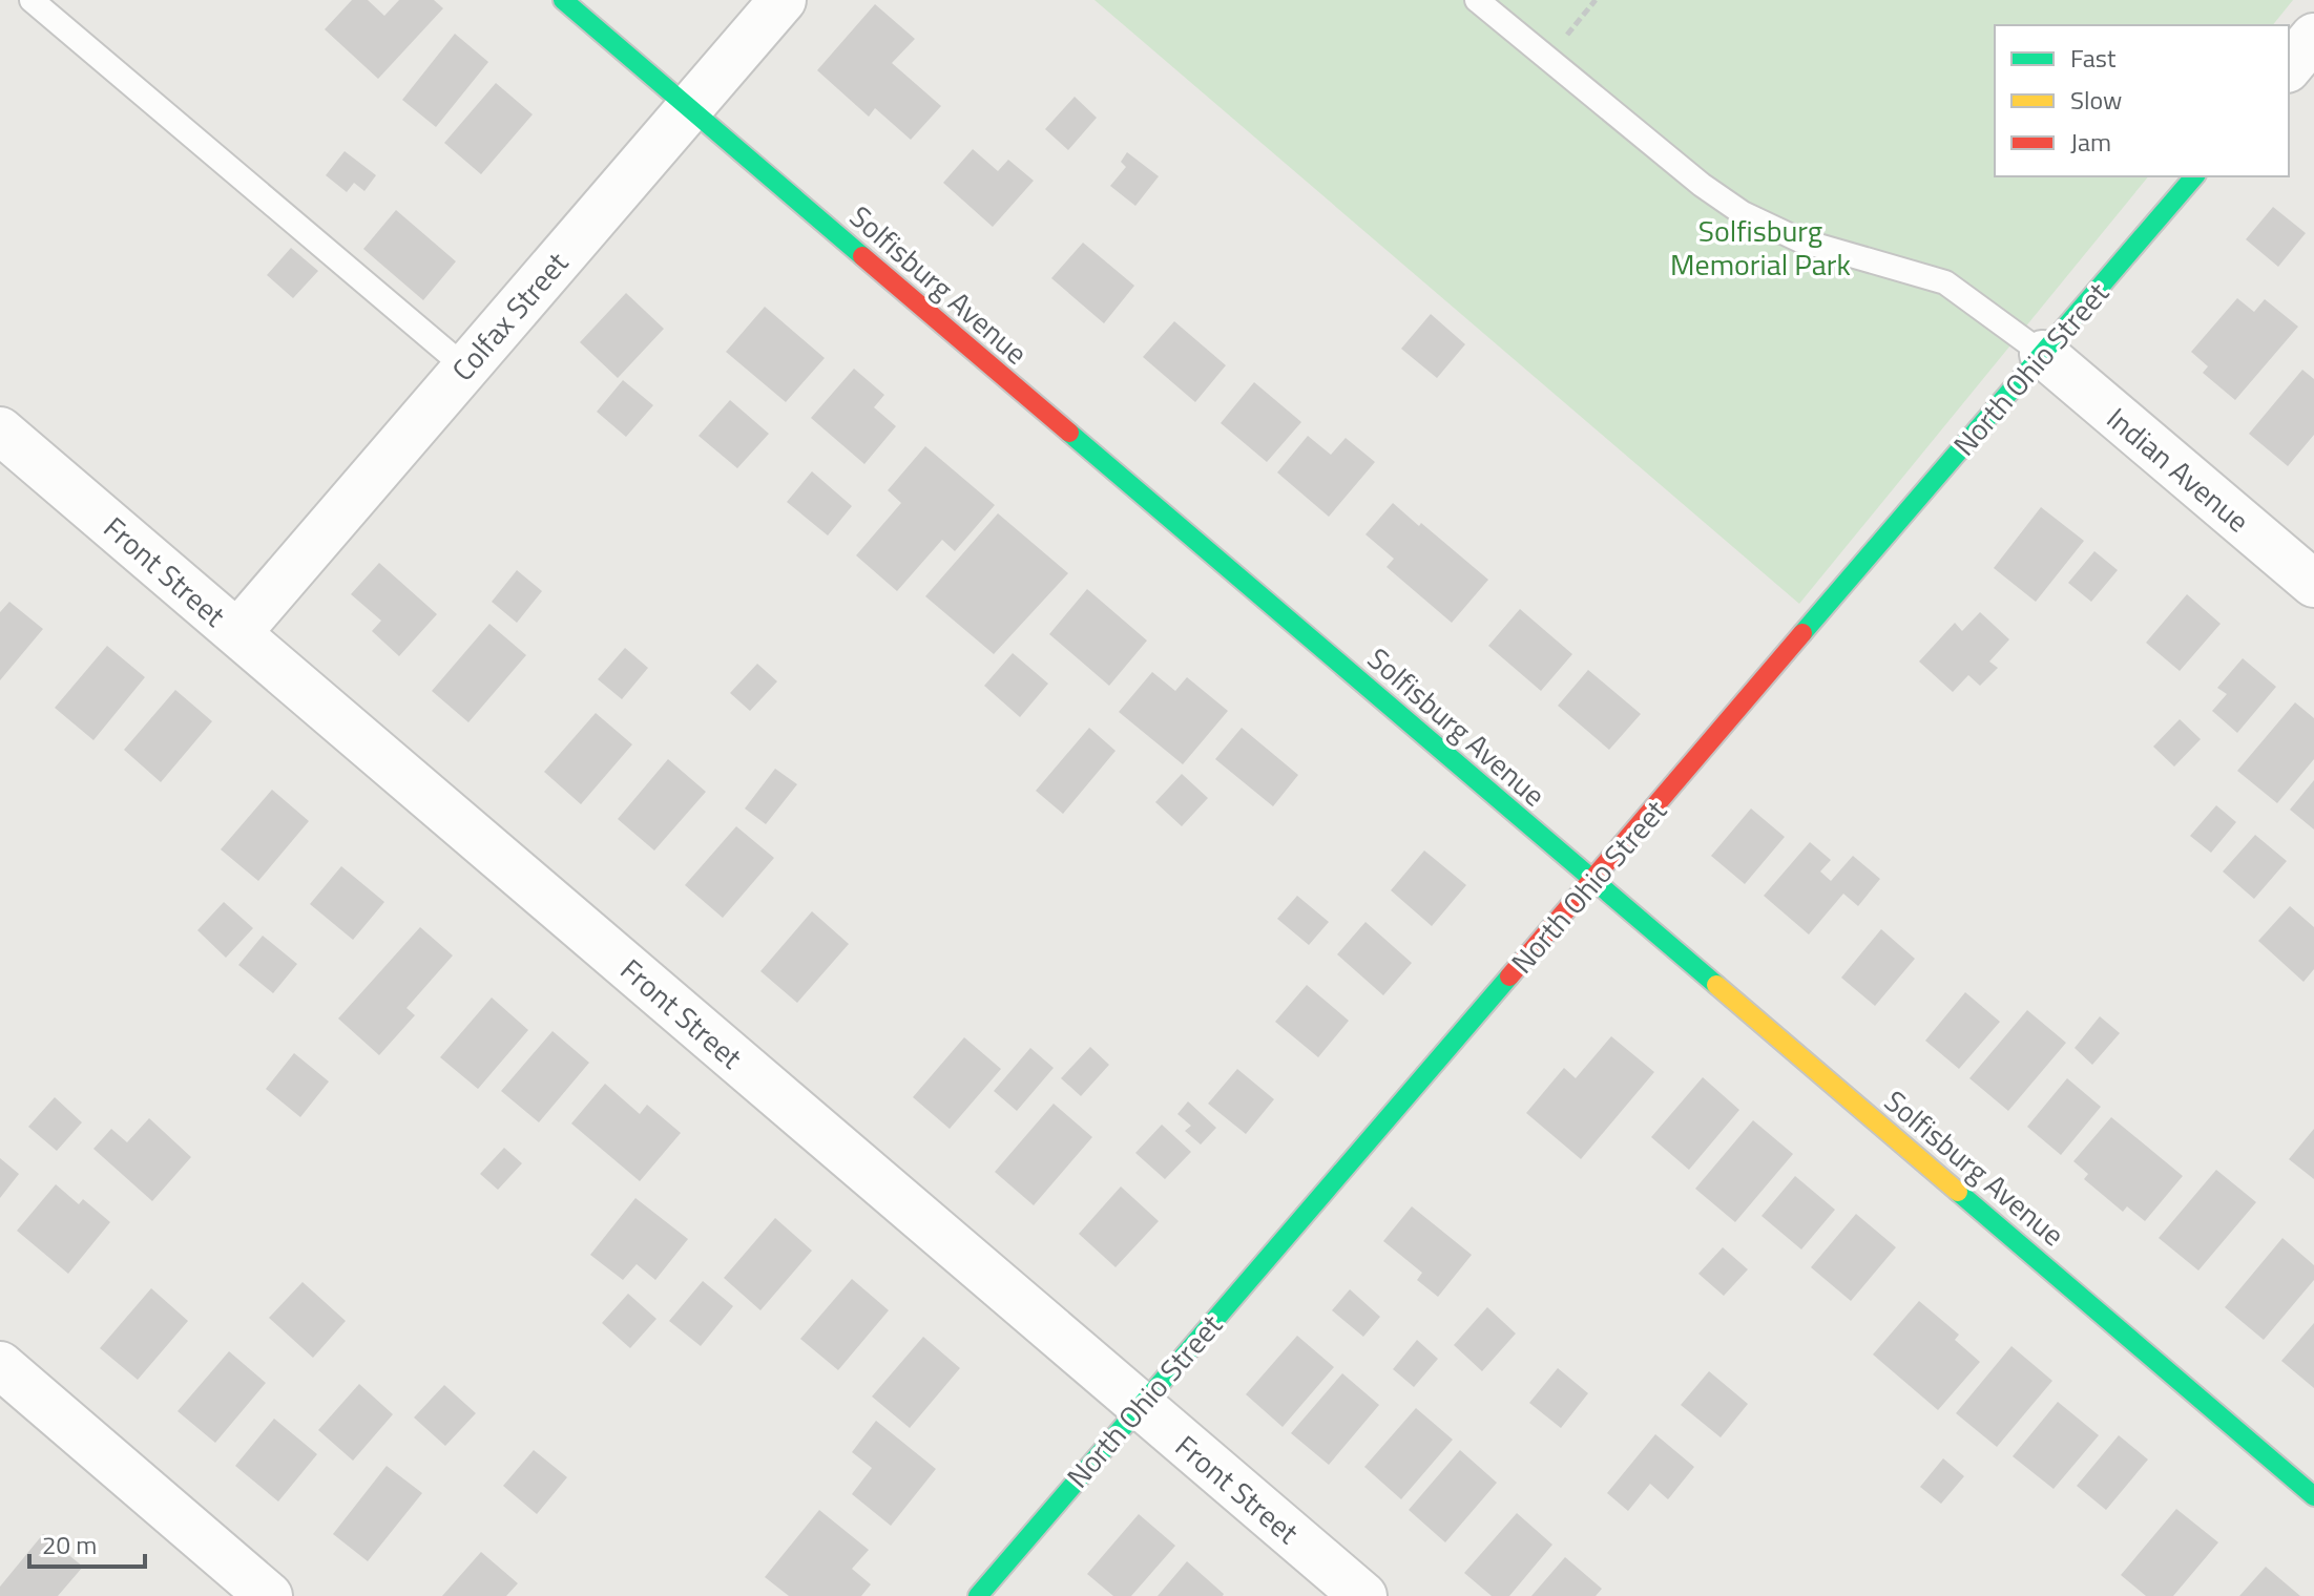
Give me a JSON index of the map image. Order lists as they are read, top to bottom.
{
  "streets": {
    "street": [
      "Solfisburg Avenue",
      "Colfax Street",
      "North Ohio Street",
      "Indian Avenue",
      "Front Street"
    ]
  },
  "crossings": [
    ["Solfisburg Avenue", "Colfax Street"],
    ["Solfisburg Avenue", "North Ohio Street"],
    ["Colfax Street", "Front Street"],
    ["North Ohio Street", "Indian Avenue"],
    ["North Ohio Street", "Front Street"]
  ],
  "parks": ["Solfisburg Memorial Park"],
  "legend": ["Fast", "Slow", "Jam"],
  "scale_bar": "20 m"
}
